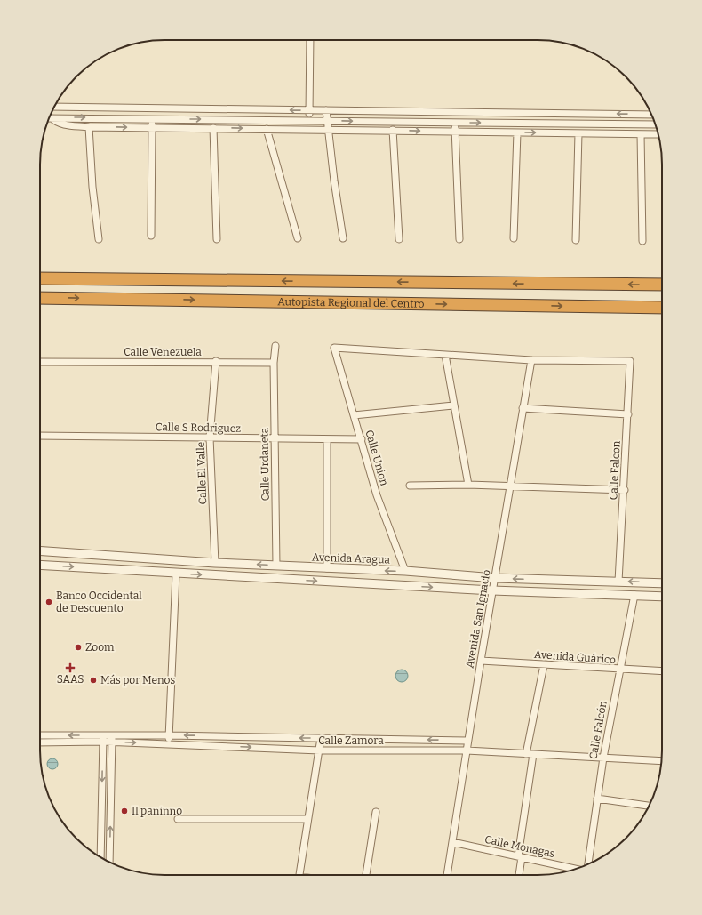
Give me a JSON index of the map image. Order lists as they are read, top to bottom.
{
  "streets": {
    "highway": ["Autopista Regional del Centro"],
    "street": [
      "Calle Venezuela",
      "Calle S Rodriguez",
      "Calle Union",
      "Calle Urdaneta",
      "Calle Falcon",
      "Calle El Valle",
      "Avenida Aragua",
      "Avenida San Ignacio",
      "Avenida Guárico",
      "Calle Falcón",
      "Calle Zamora",
      "Calle Monagas"
    ]
  },
  "crossings": [
    ["Calle Venezuela", "Calle Urdaneta"],
    ["Calle Venezuela", "Calle El Valle"],
    ["Calle S Rodriguez", "Calle Union"],
    ["Calle S Rodriguez", "Calle Urdaneta"],
    ["Calle S Rodriguez", "Calle El Valle"],
    ["Calle Union", "Avenida Aragua"],
    ["Calle Urdaneta", "Avenida Aragua"],
    ["Calle Falcon", "Avenida Aragua"],
    ["Calle Falcon", "Avenida San Ignacio"],
    ["Calle El Valle", "Avenida Aragua"],
    ["Avenida Aragua", "Avenida San Ignacio"],
    ["Avenida San Ignacio", "Avenida Guárico"],
    ["Avenida San Ignacio", "Calle Zamora"],
    ["Avenida San Ignacio", "Calle Monagas"],
    ["Avenida Guárico", "Calle Falcón"],
    ["Calle Falcón", "Calle Zamora"]
  ],
  "places": {
    "other": [
      "Banco Occidental de Descuento",
      "Zoom",
      "Más por Menos",
      "Il paninno"
    ],
    "health": ["SAAS"]
  }
}
